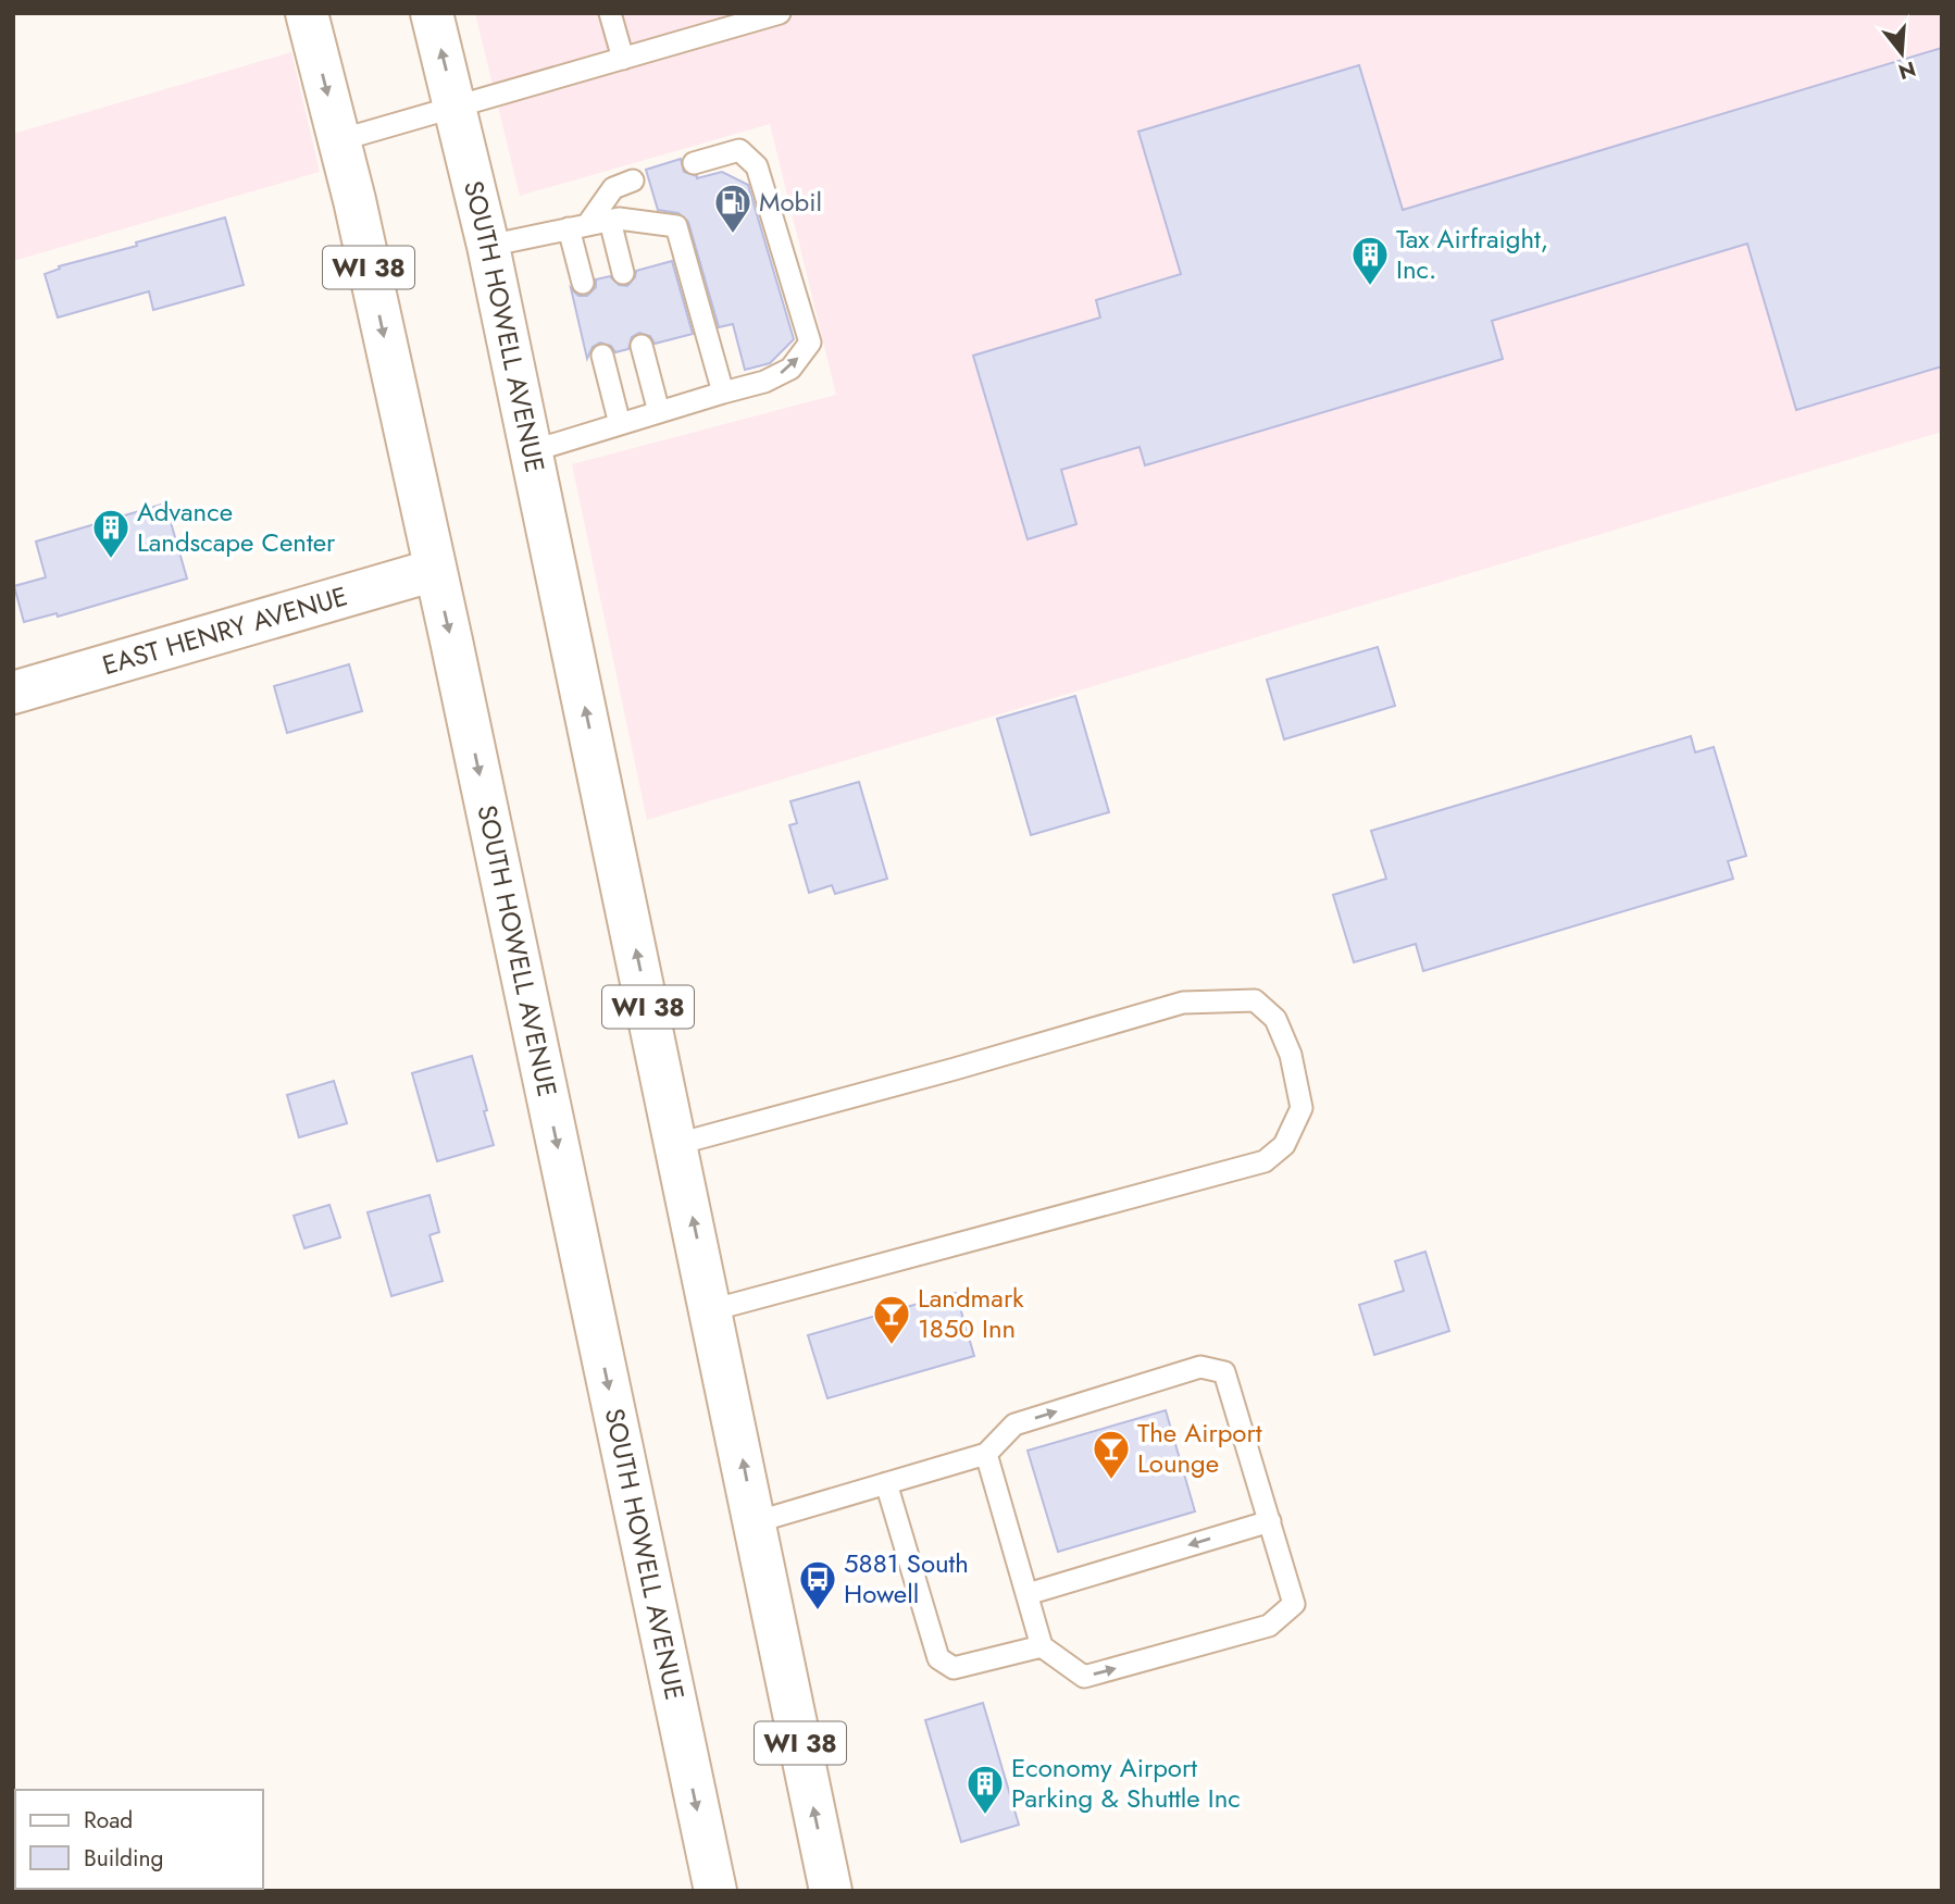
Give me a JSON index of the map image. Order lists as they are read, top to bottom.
{
  "streets": {
    "main road": ["WI 38", "SOUTH HOWELL AVENUE", "EAST HENRY AVENUE"]
  },
  "crossings": [
    ["SOUTH HOWELL AVENUE", "EAST HENRY AVENUE"]
  ],
  "places": {
    "fuel station": ["Mobil"],
    "building": ["Tax Airfraight, Inc.", "Advance Landscape Center", "Economy Airport Parking & Shuttle Inc"],
    "bar": ["Landmark 1850 Inn", "The Airport Lounge"],
    "bus stop": ["5881 South Howell"]
  },
  "legend": ["Road", "Building"],
  "north": "bottom"
}
